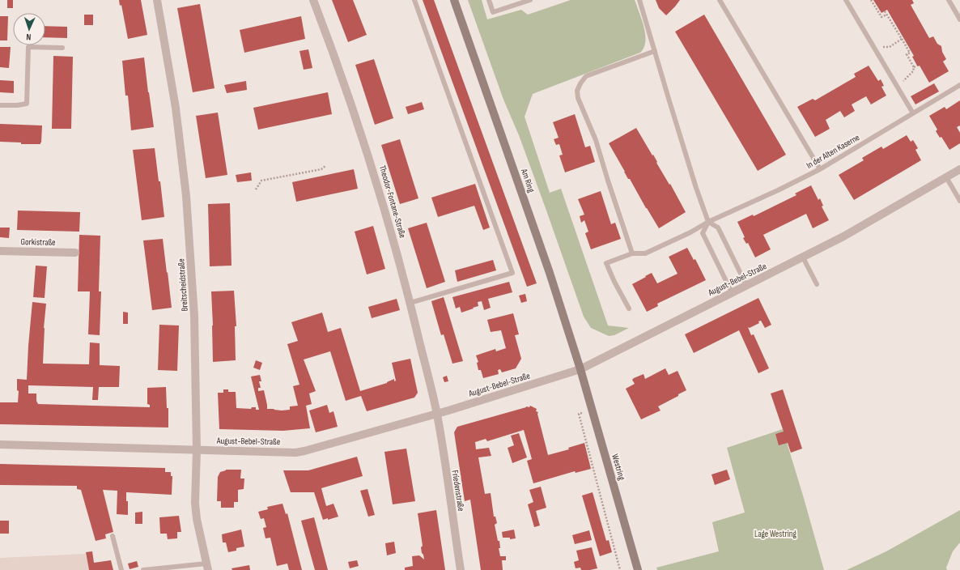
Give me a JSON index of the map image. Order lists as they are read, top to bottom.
{
  "streets": {
    "main road": ["Am Ring", "Westring"],
    "street": [
      "Theodor-Fontane-Straße",
      "Gorkistraße",
      "August-Bebel-Straße",
      "Breitscheidstraße",
      "Friedenstraße"
    ],
    "lane": ["In der Alten Kaserne"]
  },
  "crossings": [
    ["Am Ring", "August-Bebel-Straße"],
    ["Am Ring", "Westring"],
    ["Theodor-Fontane-Straße", "August-Bebel-Straße"],
    ["Theodor-Fontane-Straße", "Friedenstraße"],
    ["August-Bebel-Straße", "Breitscheidstraße"],
    ["August-Bebel-Straße", "Westring"],
    ["August-Bebel-Straße", "Friedenstraße"]
  ],
  "parks": ["Lage Westring"],
  "north": "bottom"
}
